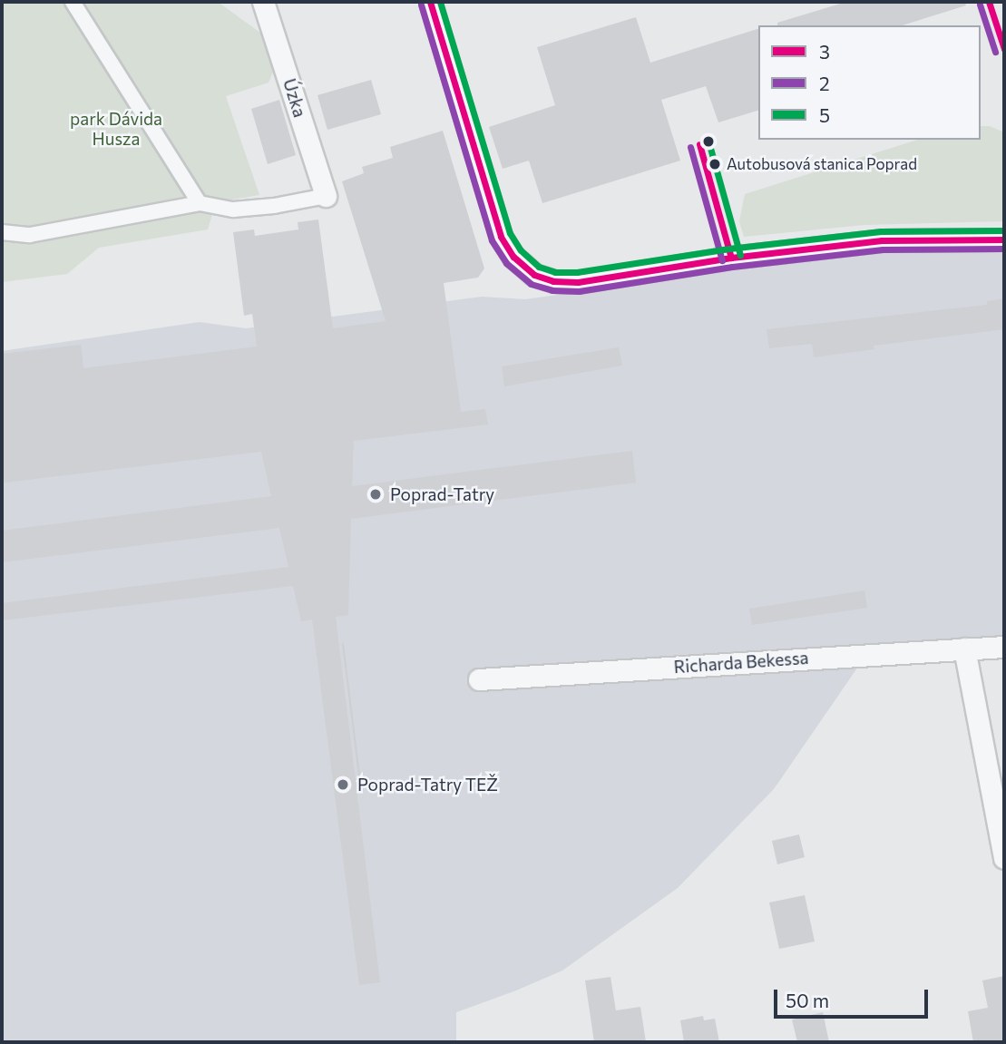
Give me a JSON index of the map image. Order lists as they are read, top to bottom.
{
  "streets": {
    "street": ["Úzka", "Richarda Bekessa"]
  },
  "parks": ["park Dávida Husza"],
  "places": ["Autobusová stanica Poprad", "Poprad-Tatry", "Poprad-Tatry TEŽ"],
  "lines": ["transit line 3", "transit line 5", "transit line 2"],
  "legend": ["3", "2", "5"],
  "scale_bar": "50 m"
}
